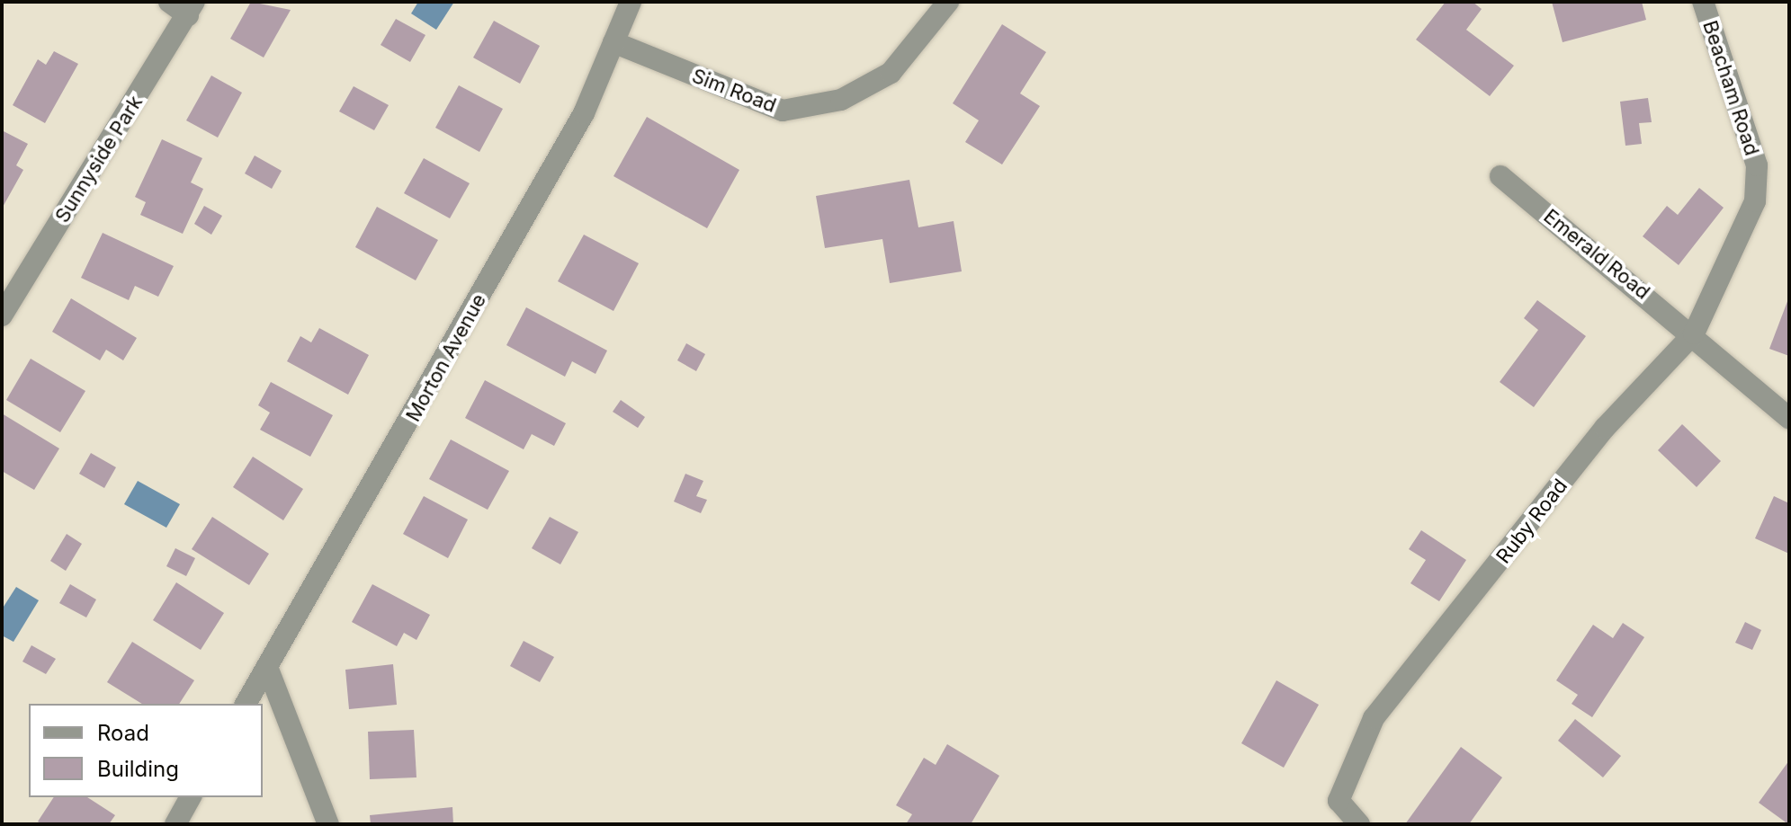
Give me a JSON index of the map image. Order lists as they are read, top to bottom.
{
  "streets": {
    "street": [
      "Beacham Road",
      "Sim Road",
      "Sunnyside Park",
      "Emerald Road",
      "Morton Avenue",
      "Ruby Road"
    ]
  },
  "crossings": [
    ["Beacham Road", "Emerald Road"],
    ["Beacham Road", "Ruby Road"],
    ["Sim Road", "Morton Avenue"],
    ["Emerald Road", "Ruby Road"]
  ],
  "legend": ["Road", "Building"]
}
